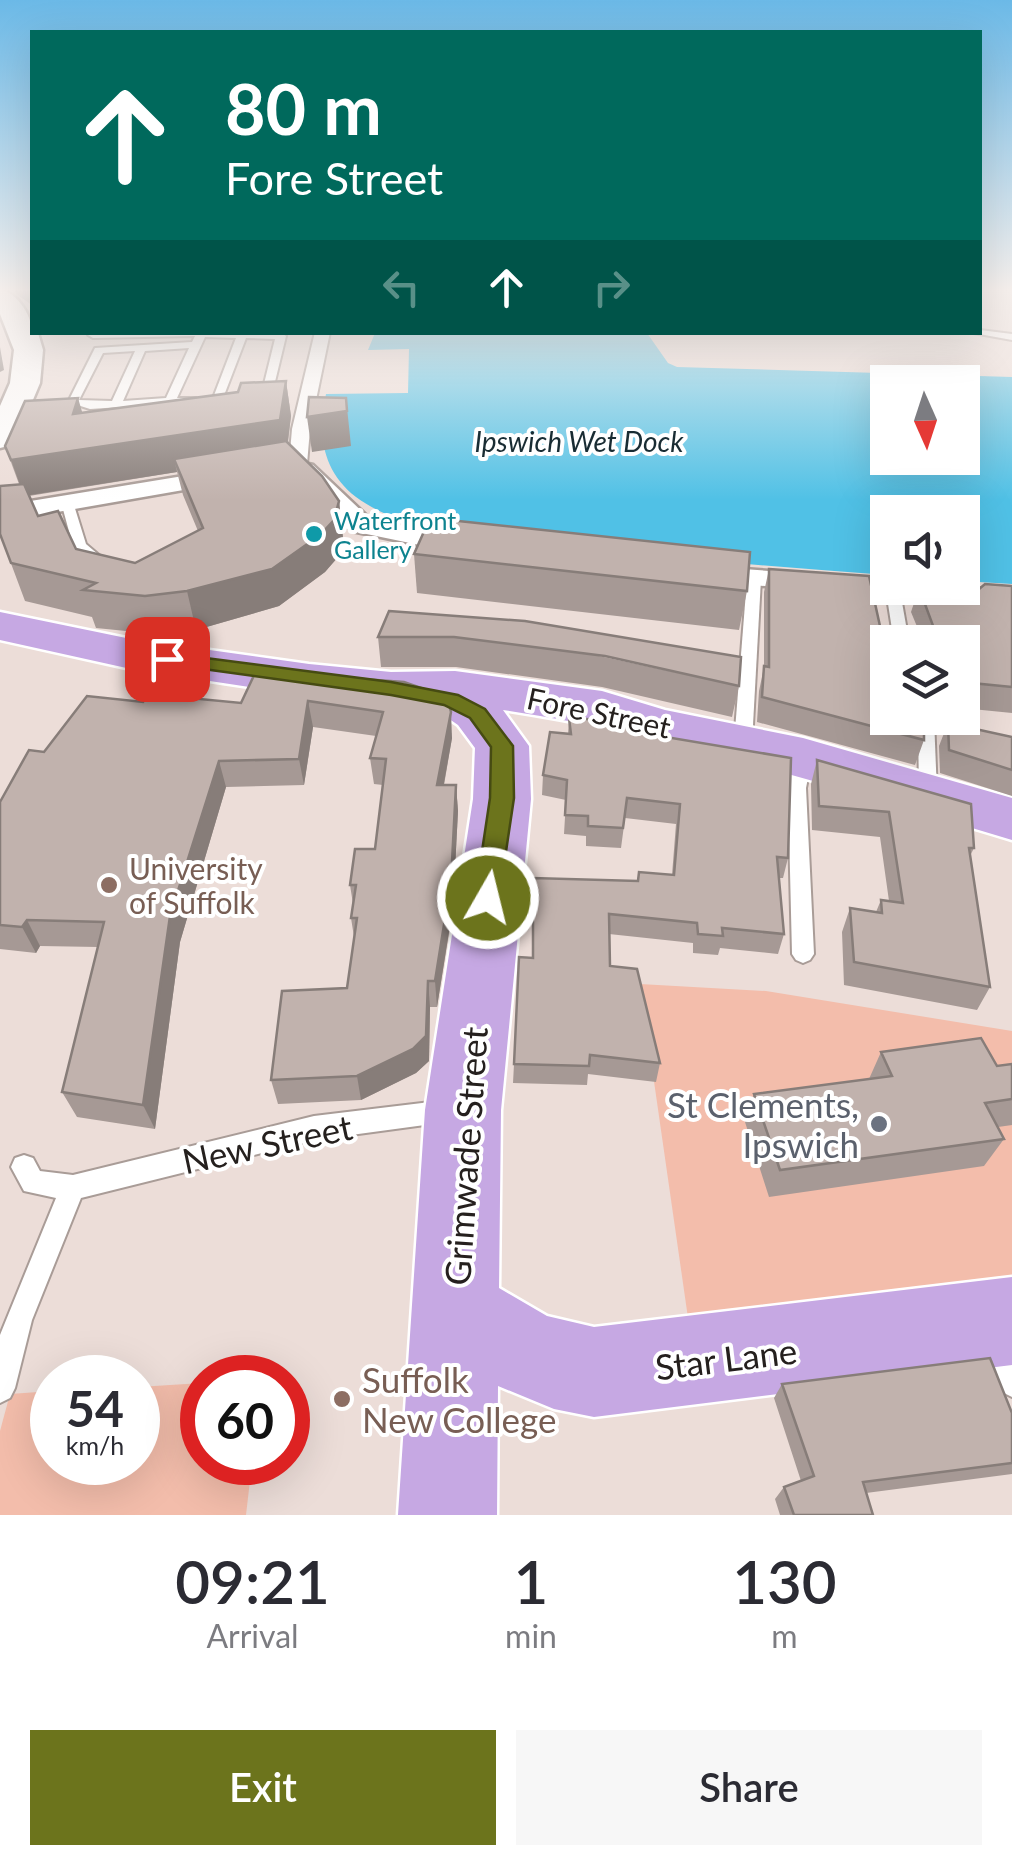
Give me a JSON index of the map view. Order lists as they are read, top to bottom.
{
  "streets": {
    "main road": ["Fore Street", "Grimwade Street", "Star Lane"],
    "lane": ["New Street"]
  },
  "crossings": [
    ["Fore Street", "Grimwade Street"],
    ["New Street", "Grimwade Street"],
    ["Grimwade Street", "Star Lane"]
  ],
  "water": ["Ipswich Wet Dock"],
  "places": [
    "Waterfront Gallery",
    "University of Suffolk",
    "St Clements, Ipswich",
    "Suffolk New College"
  ],
  "north": "bottom",
  "page": {
    "turn": ["80 m", "Fore Street"],
    "speed": "54 km/h",
    "limit": "60",
    "eta": [
      "09:21",
      "Arrival",
      "1",
      "min",
      "130",
      "m"
    ],
    "buttons": ["Exit", "Share"]
  }
}
